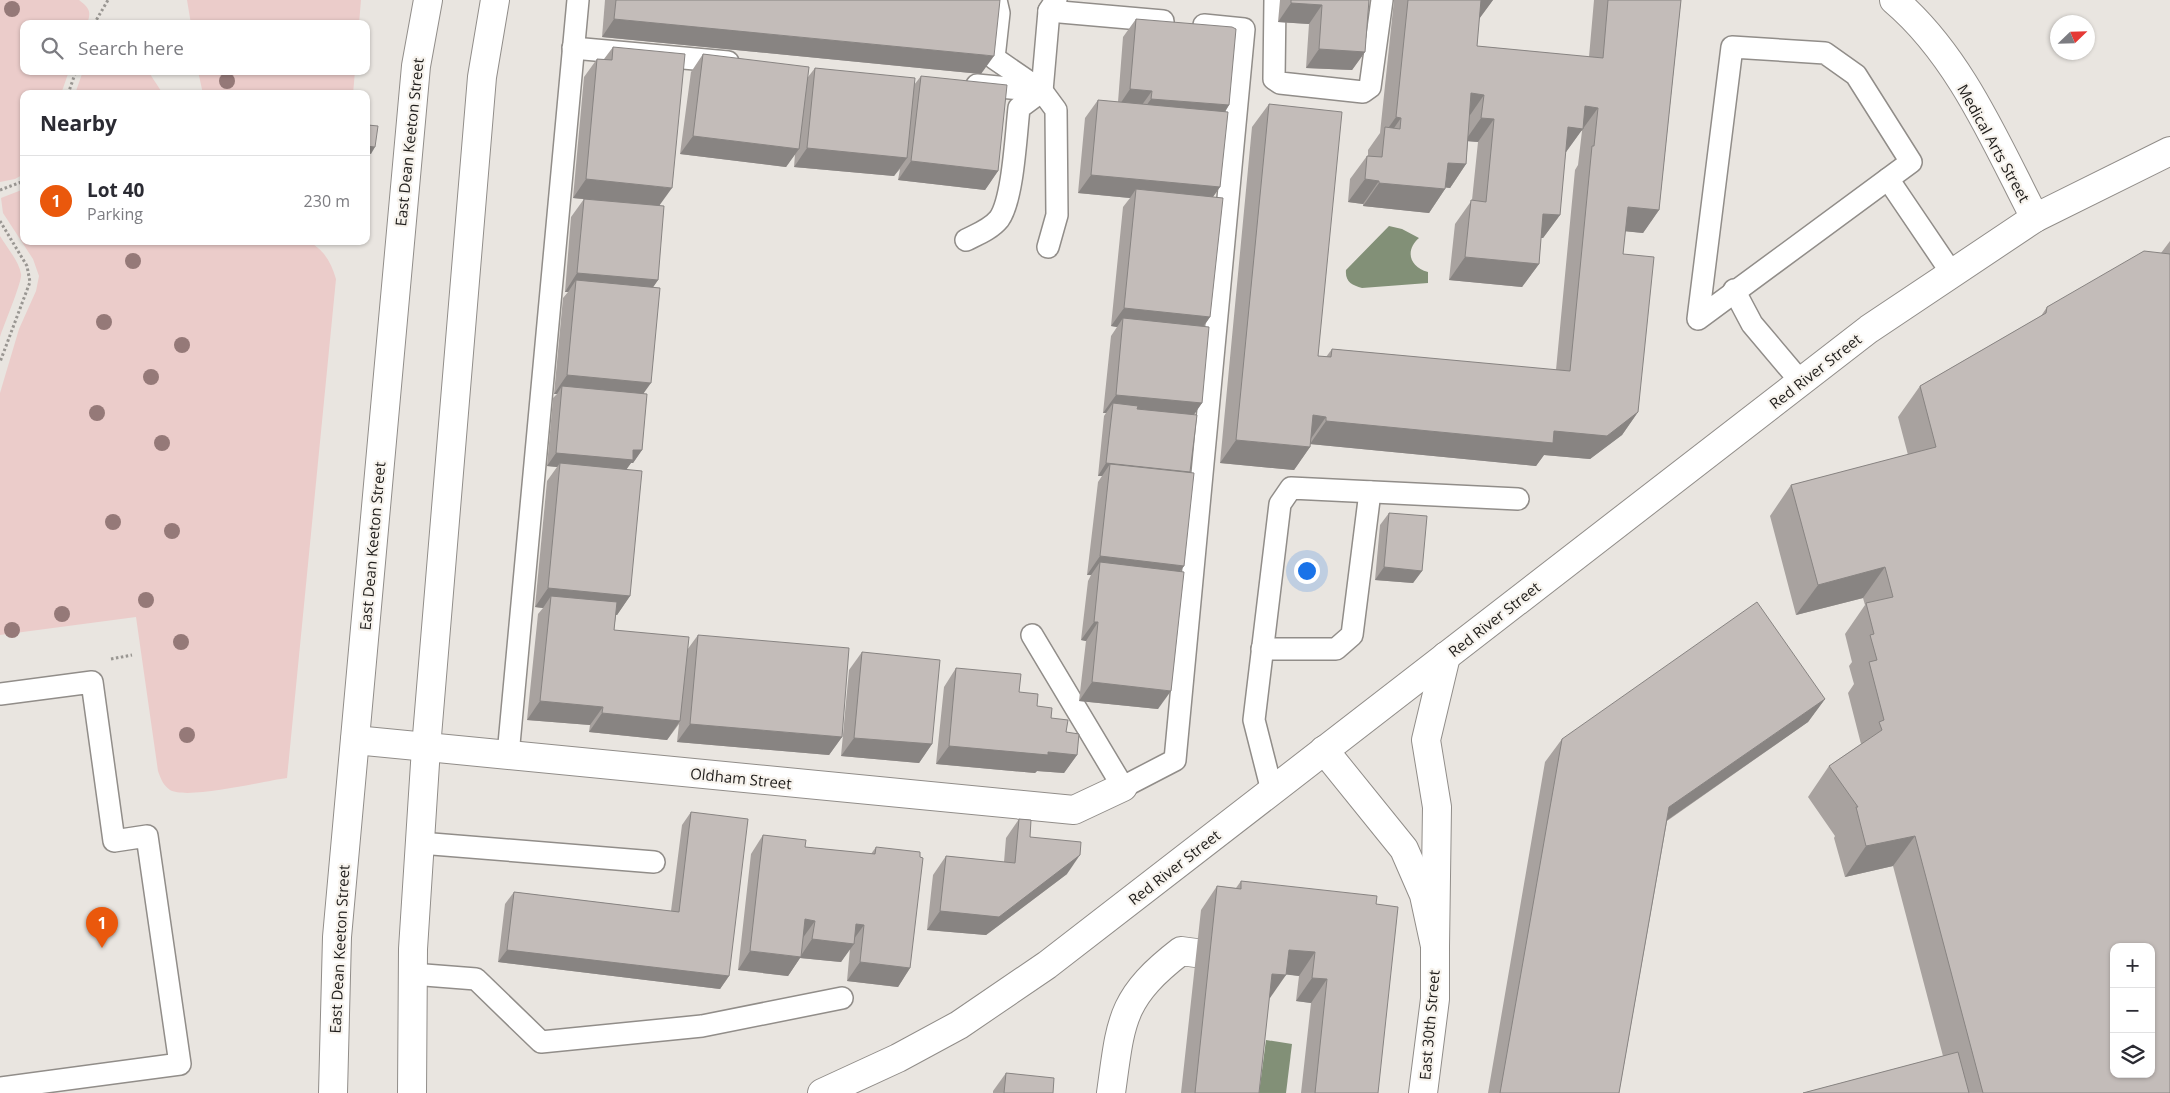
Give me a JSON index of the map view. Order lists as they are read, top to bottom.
{
  "streets": {
    "main road": [
      "East Dean Keeton Street",
      "Medical Arts Street",
      "Red River Street",
      "Oldham Street",
      "East 30th Street"
    ]
  },
  "crossings": [
    ["East Dean Keeton Street", "Oldham Street"],
    ["Medical Arts Street", "Red River Street"],
    ["Red River Street", "East 30th Street"]
  ],
  "north": "top right",
  "page": {
    "search": "Search here",
    "heading": "Nearby",
    "list": [
      {
        "mark": "1",
        "name": "Lot 40",
        "note": "Parking",
        "value": "230 m"
      }
    ],
    "pins": "1",
    "map_buttons": ["+", "−"]
  }
}
